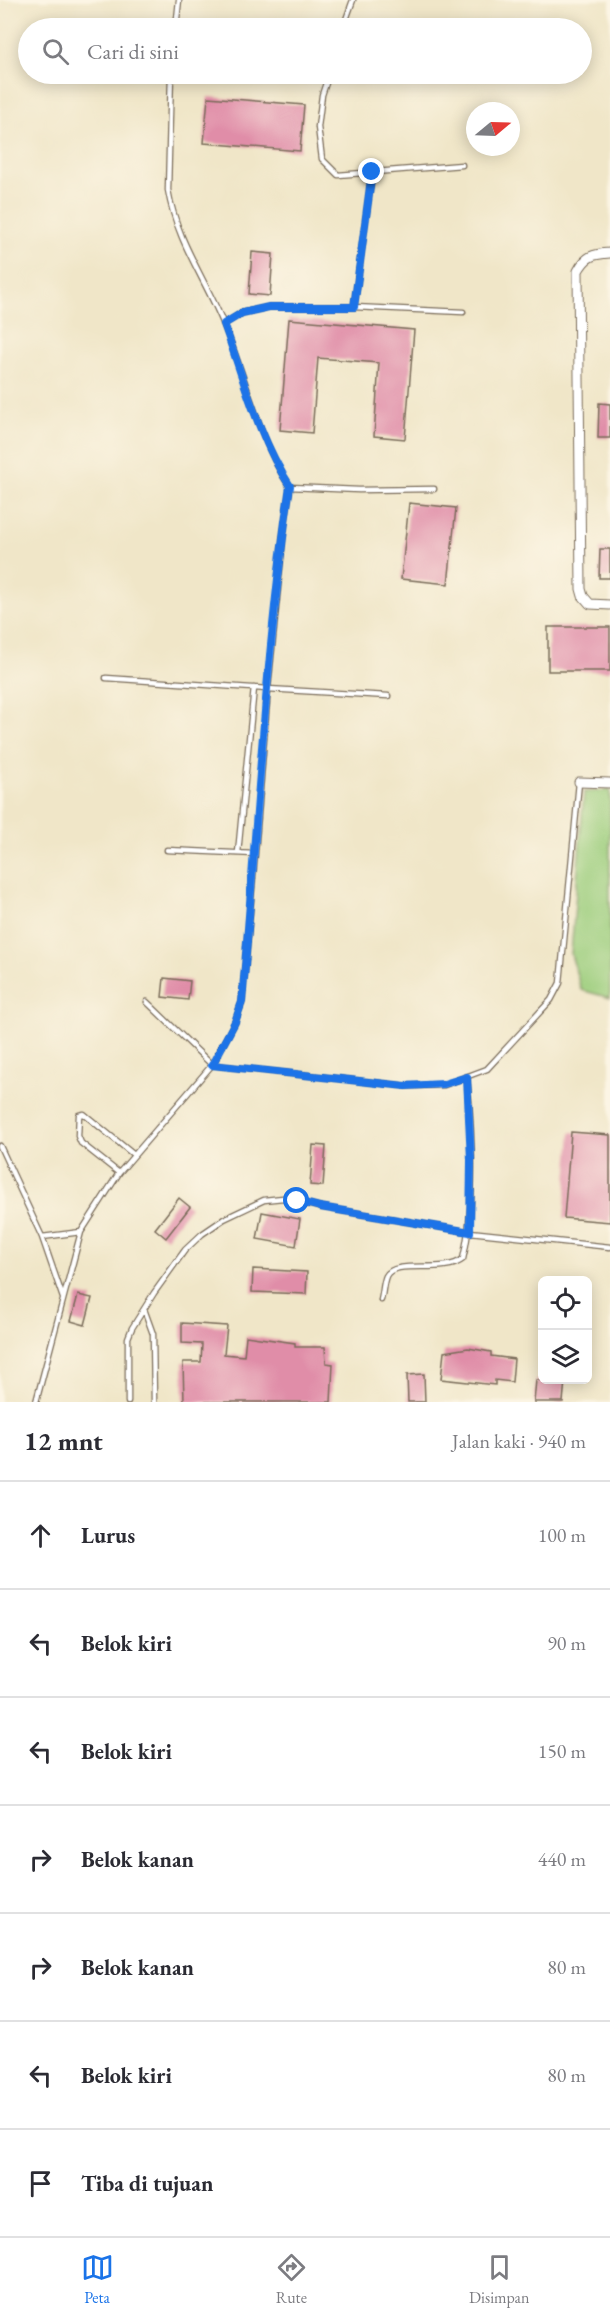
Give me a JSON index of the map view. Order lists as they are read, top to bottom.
{
  "north": "right",
  "page": {
    "search": "Cari di sini",
    "heading": ["12 mnt", "Jalan kaki · 940 m"],
    "list": [
      ["Lurus", "100 m"],
      ["Belok kiri", "90 m"],
      ["Belok kiri", "150 m"],
      ["Belok kanan", "440 m"],
      ["Belok kanan", "80 m"],
      ["Belok kiri", "80 m"],
      "Tiba di tujuan"
    ],
    "nav": ["Peta", "Rute", "Disimpan"]
  }
}
